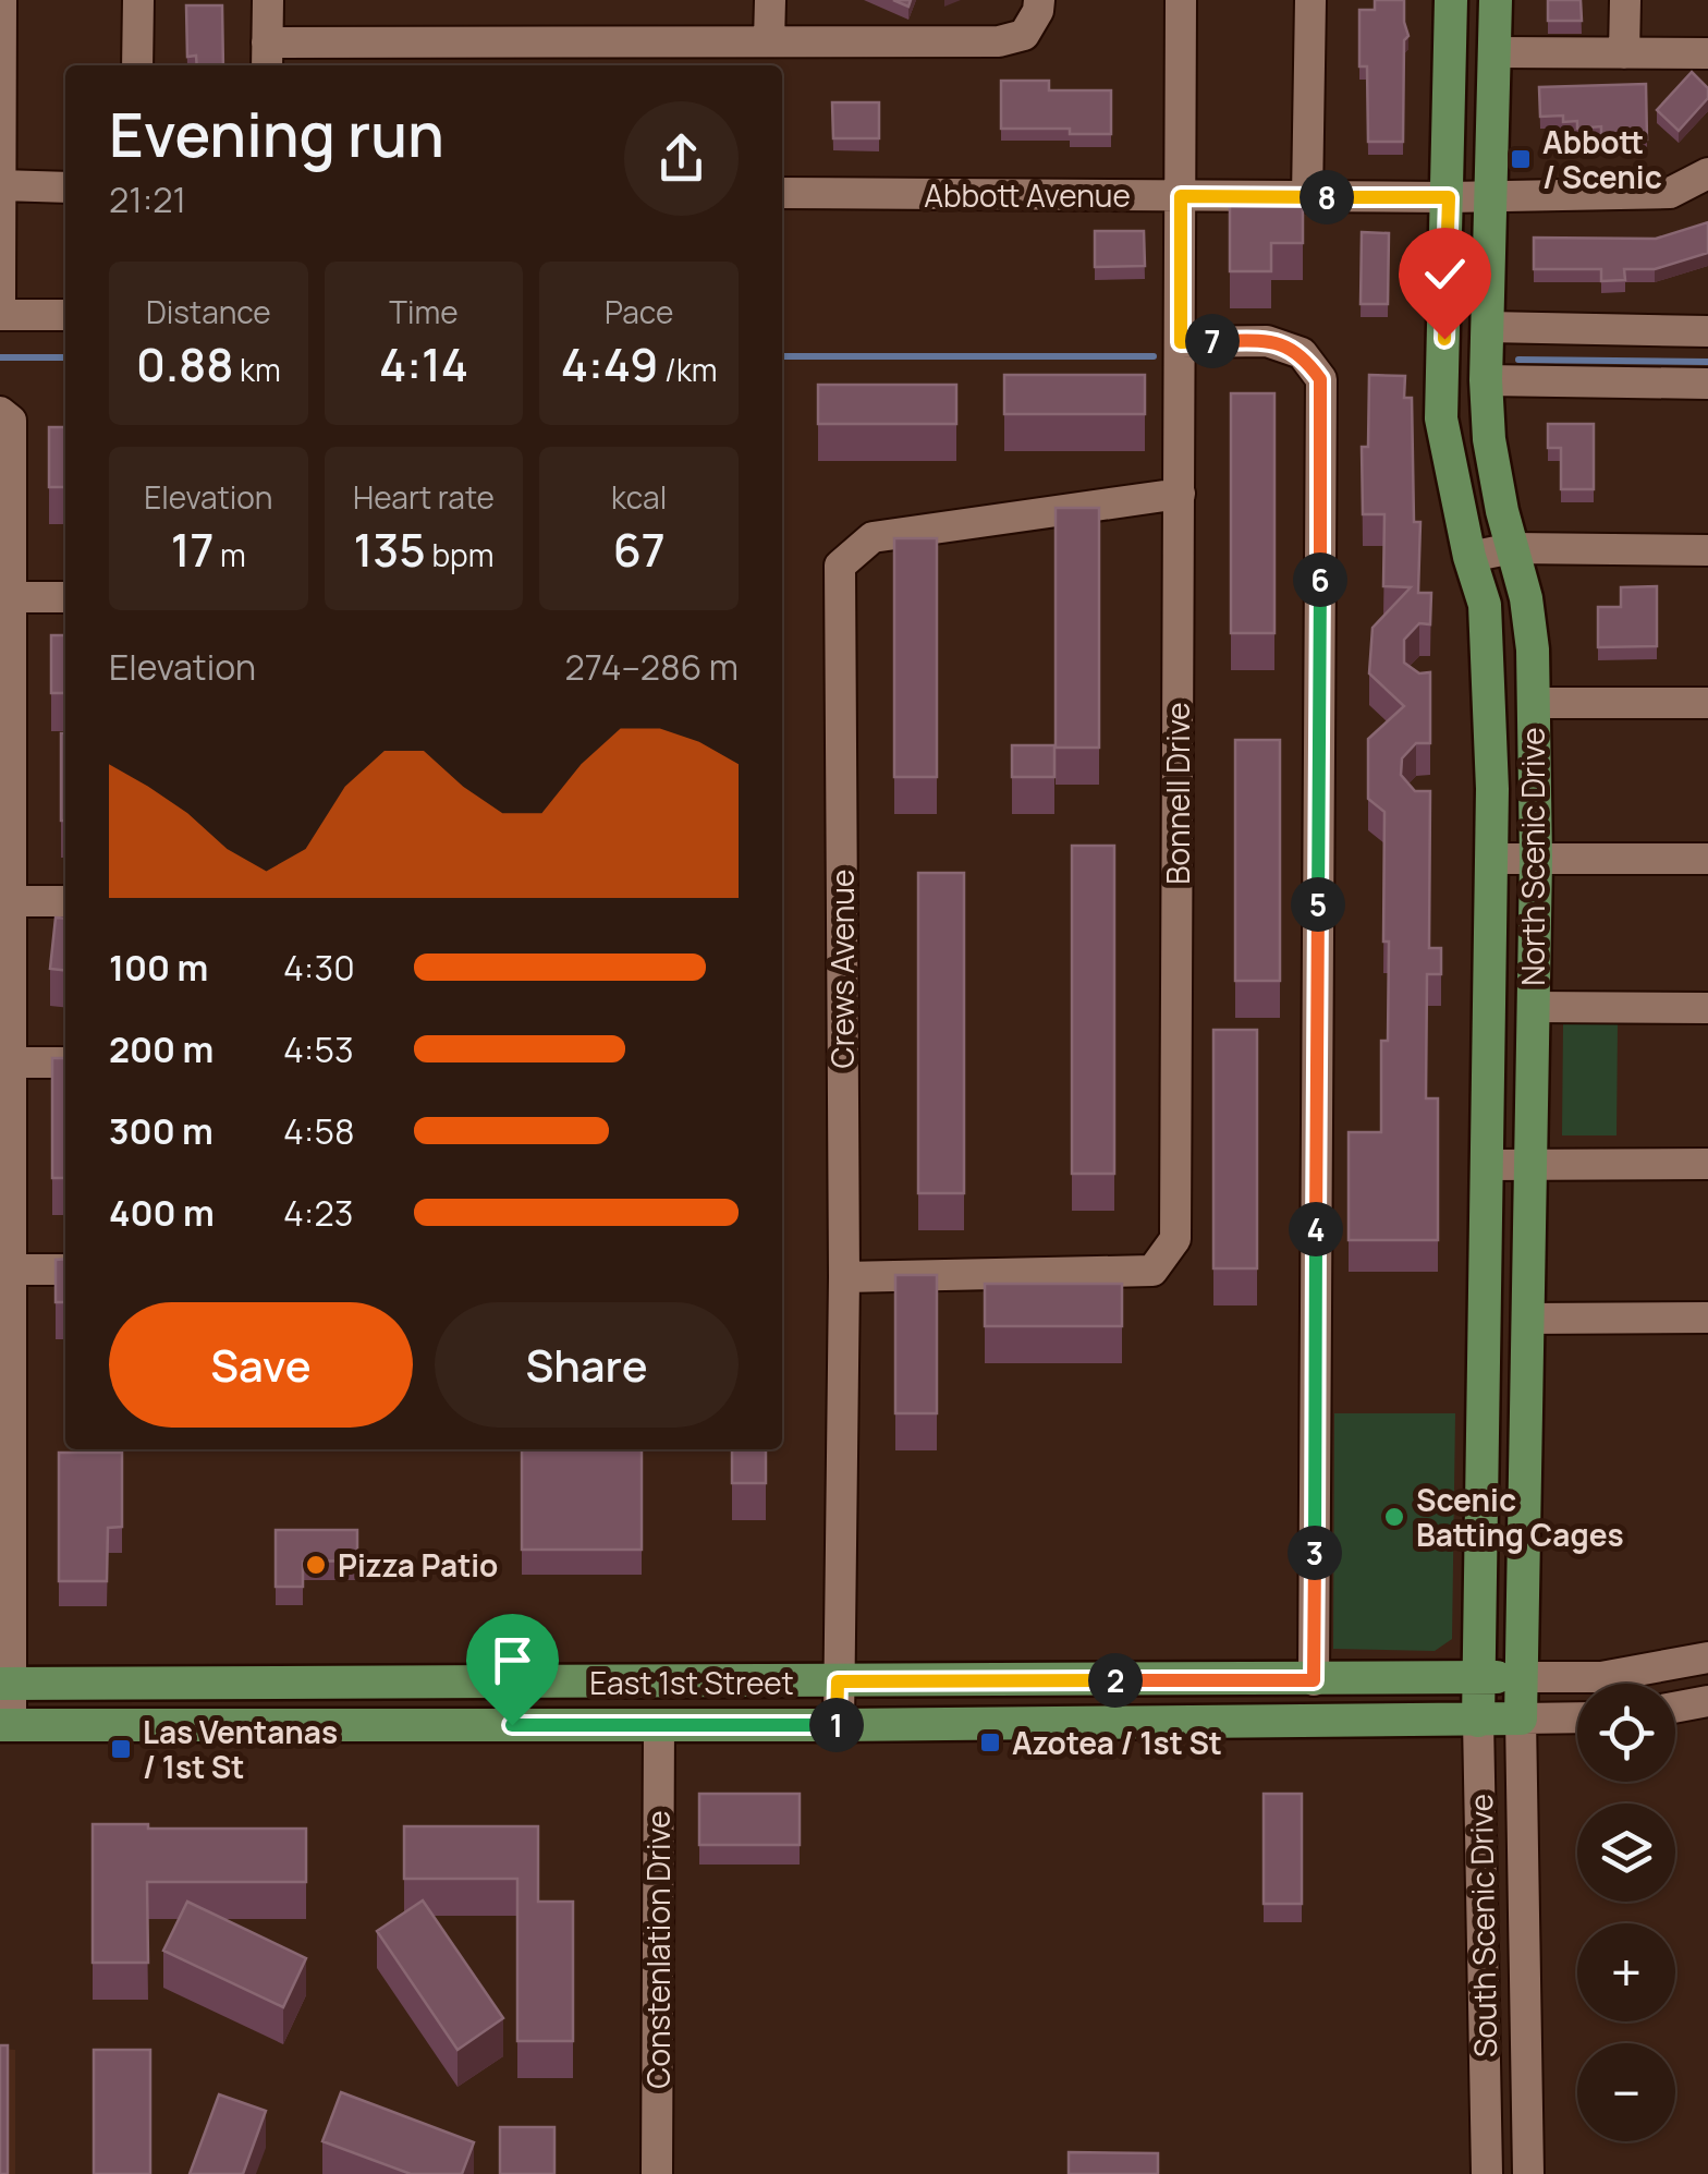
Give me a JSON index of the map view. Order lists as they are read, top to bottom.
{
  "streets": {
    "main road": ["North Scenic Drive", "East 1st Street", "South Scenic Drive"],
    "street": [
      "Abbott Avenue",
      "Bonnell Drive",
      "Crews Avenue",
      "Constenlation Drive"
    ]
  },
  "crossings": [
    ["Abbott Avenue", "Bonnell Drive"],
    ["Abbott Avenue", "North Scenic Drive"],
    ["Bonnell Drive", "Crews Avenue"],
    ["North Scenic Drive", "East 1st Street"],
    ["North Scenic Drive", "South Scenic Drive"],
    ["Crews Avenue", "East 1st Street"],
    ["East 1st Street", "South Scenic Drive"],
    ["East 1st Street", "Constenlation Drive"]
  ],
  "places": {
    "transit": ["Abbott / Scenic", "Azotea / 1st St", "Las Ventanas / 1st St"],
    "other": ["Scenic Batting Cages", "Pizza Patio"]
  },
  "page": {
    "heading": ["Evening run", "21:21"],
    "pins": [
      "8",
      "7",
      "6",
      "5",
      "4",
      "3",
      "2",
      "1"
    ],
    "stats": [
      ["Distance", "0.88 km"],
      ["Time", "4:14"],
      ["Pace", "4:49 /km"],
      ["Elevation", "17 m"],
      ["Heart rate", "135 bpm"],
      ["kcal", "67"]
    ],
    "chart": ["Elevation", "274–286 m"],
    "list": [
      {
        "name": "100 m",
        "note": "4:30"
      },
      {
        "name": "200 m",
        "note": "4:53"
      },
      {
        "name": "300 m",
        "note": "4:58"
      },
      {
        "name": "400 m",
        "note": "4:23"
      }
    ],
    "buttons": ["Save", "Share"],
    "map_buttons": ["+", "−"]
  }
}
